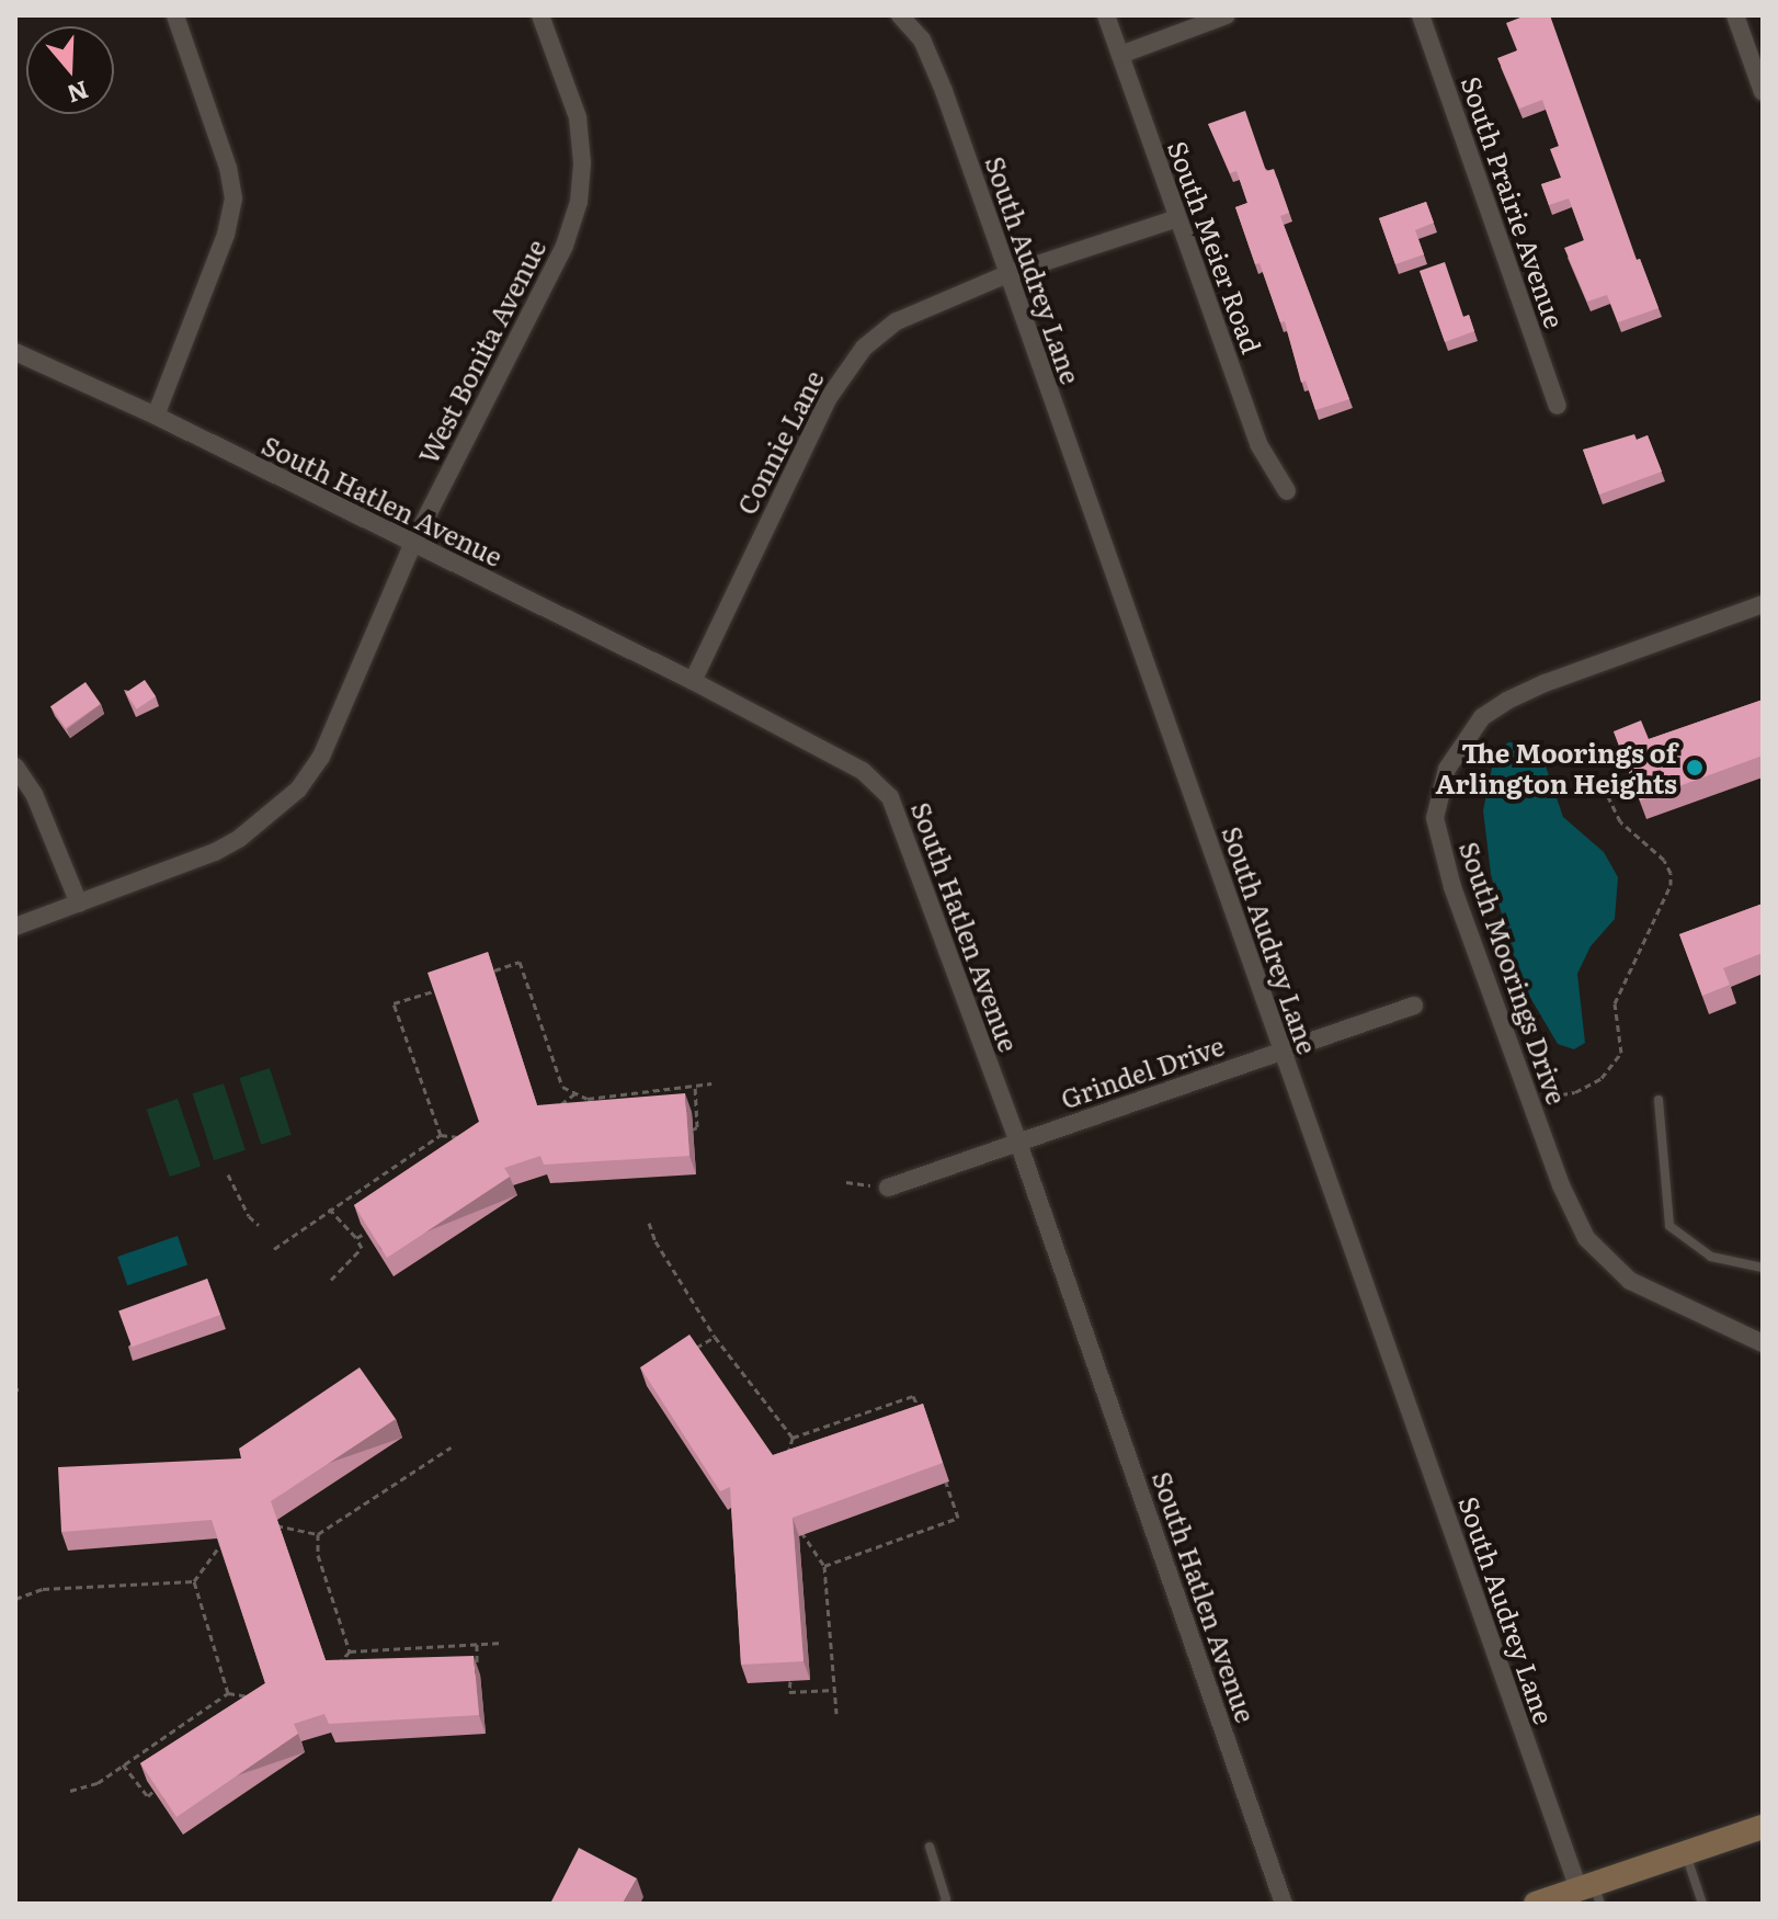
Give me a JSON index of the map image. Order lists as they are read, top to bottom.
{
  "streets": {
    "street": [
      "South Prairie Avenue",
      "South Meier Road",
      "South Audrey Lane",
      "West Bonita Avenue",
      "Connie Lane",
      "South Hatlen Avenue",
      "South Moorings Drive",
      "Grindel Drive"
    ]
  },
  "crossings": [
    ["South Meier Road", "Connie Lane"],
    ["South Audrey Lane", "Connie Lane"],
    ["South Audrey Lane", "Grindel Drive"],
    ["West Bonita Avenue", "South Hatlen Avenue"],
    ["Connie Lane", "South Hatlen Avenue"],
    ["South Hatlen Avenue", "Grindel Drive"]
  ],
  "places": ["The Moorings of Arlington Heights"],
  "north": "bottom"
}
